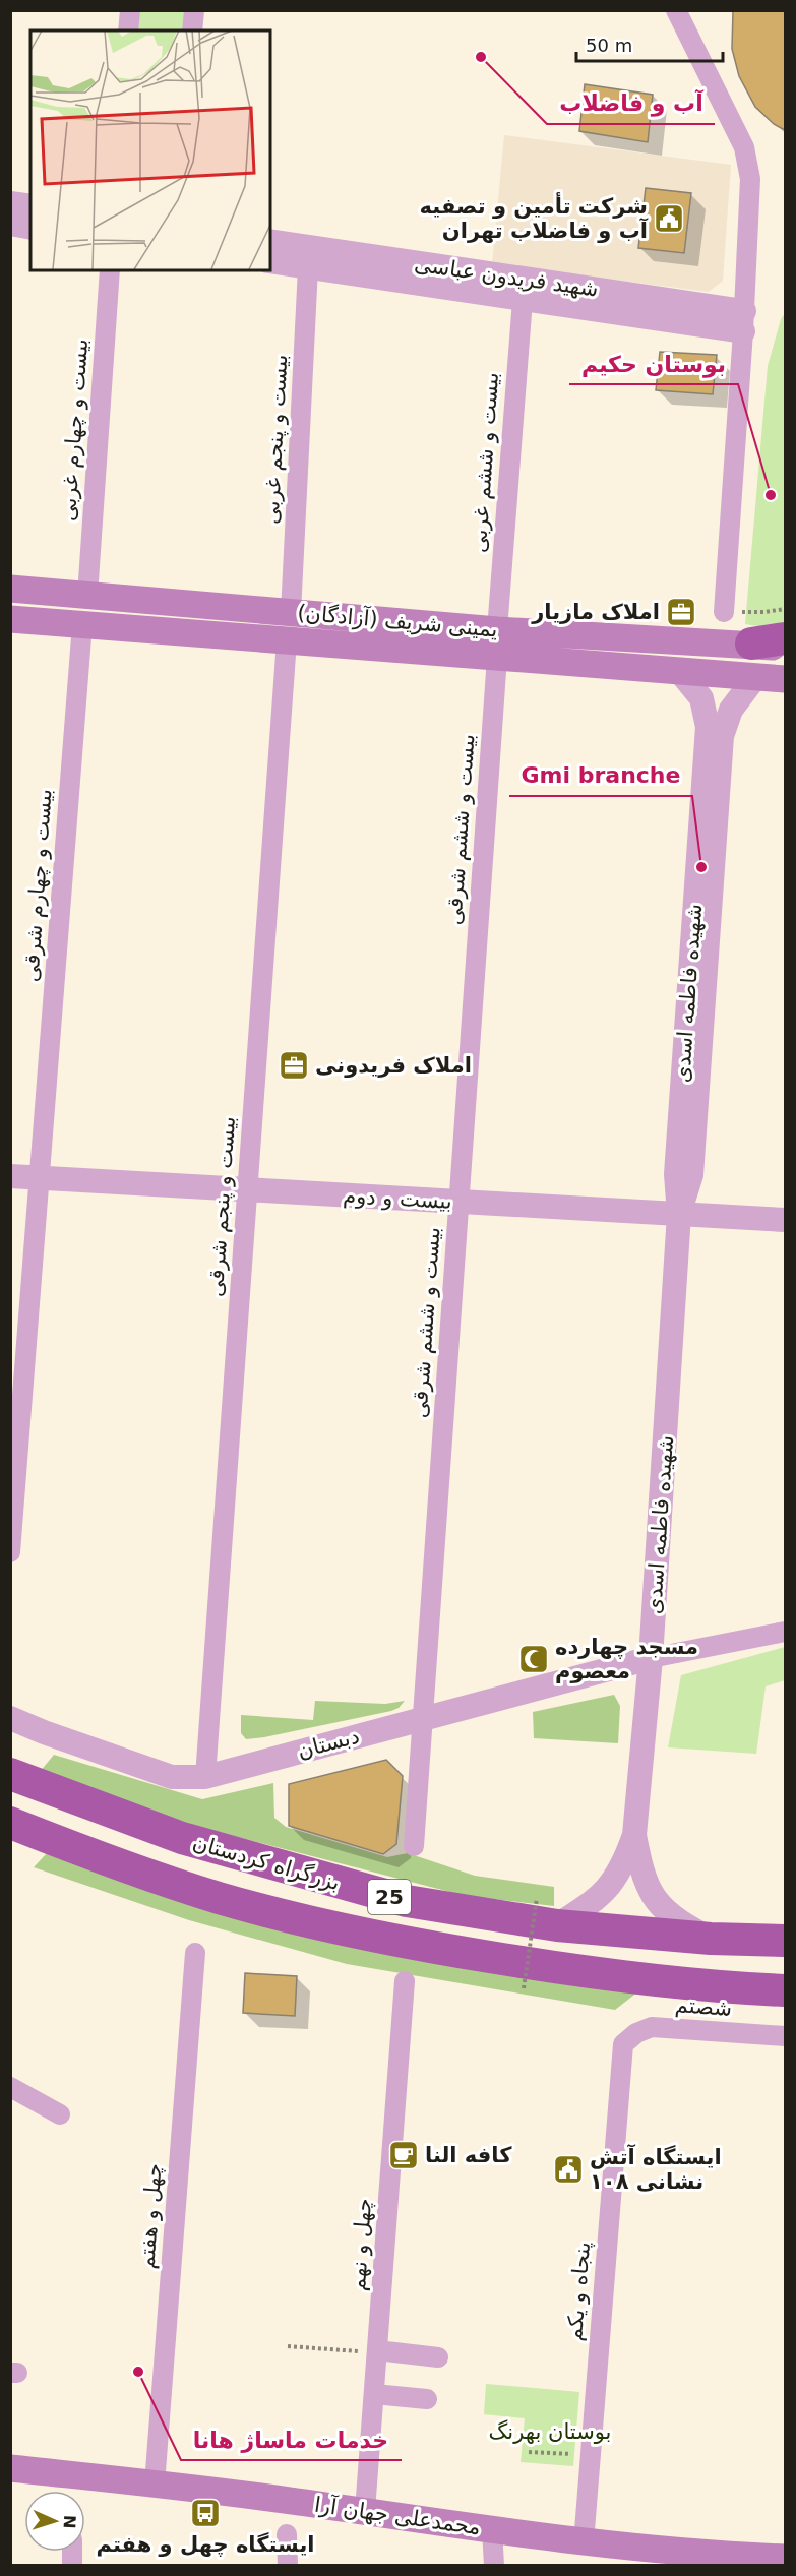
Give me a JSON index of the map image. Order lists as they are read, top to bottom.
{
  "streets": {
    "highway": ["بزرگراه کردستان", "25"],
    "main road": ["یمینی شریف (آزادگان)", "محمدعلی جهان آرا"],
    "street": [
      "شهید فریدون عباسی",
      "بیست و چهارم غربی",
      "بیست و پنجم غربی",
      "بیست و ششم غربی",
      "بیست و ششم شرقی",
      "بیست و چهارم شرقی",
      "شهیده فاطمه اسدی",
      "بیست و دوم",
      "بیست و پنجم شرقی",
      "دبستان",
      "شصتم",
      "چهل و هفتم",
      "چهل و نهم",
      "پنجاه و یکم"
    ]
  },
  "crossings": [
    ["شهید فریدون عباسی", "بیست و پنجم غربی"],
    ["شهید فریدون عباسی", "بیست و ششم غربی"],
    ["بیست و چهارم غربی", "یمینی شریف (آزادگان)"],
    ["بیست و پنجم غربی", "یمینی شریف (آزادگان)"],
    ["بیست و ششم غربی", "یمینی شریف (آزادگان)"],
    ["یمینی شریف (آزادگان)", "بیست و ششم شرقی"],
    ["یمینی شریف (آزادگان)", "بیست و چهارم شرقی"],
    ["یمینی شریف (آزادگان)", "شهیده فاطمه اسدی"],
    ["یمینی شریف (آزادگان)", "بیست و پنجم شرقی"],
    ["بیست و ششم شرقی", "بیست و دوم"],
    ["بیست و ششم شرقی", "دبستان"],
    ["بیست و چهارم شرقی", "بیست و دوم"],
    ["شهیده فاطمه اسدی", "بیست و دوم"],
    ["شهیده فاطمه اسدی", "دبستان"],
    ["بیست و دوم", "بیست و پنجم شرقی"],
    ["بیست و پنجم شرقی", "دبستان"],
    ["شصتم", "پنجاه و یکم"],
    ["چهل و هفتم", "محمدعلی جهان آرا"],
    ["چهل و نهم", "محمدعلی جهان آرا"],
    ["پنجاه و یکم", "محمدعلی جهان آرا"]
  ],
  "parks": ["بوستان بهرنگ"],
  "places": {
    "other": [
      "آب و فاضلاب",
      "بوستان حکیم",
      "Gmi branche",
      "خدمات ماساژ هانا"
    ],
    "public building": ["شركت تأمين و تصفيه آب و فاضلاب تهران", "ایستگاه آتش نشانی ۱۰۸"],
    "office": ["املاک مازیار", "املاک فریدونی"],
    "mosque": ["مسجد چهارده معصوم"],
    "cafe": ["کافه النا"],
    "bus stop": ["ایستگاه چهل و هفتم"]
  },
  "scale_bar": "50 m",
  "north": "right"
}
